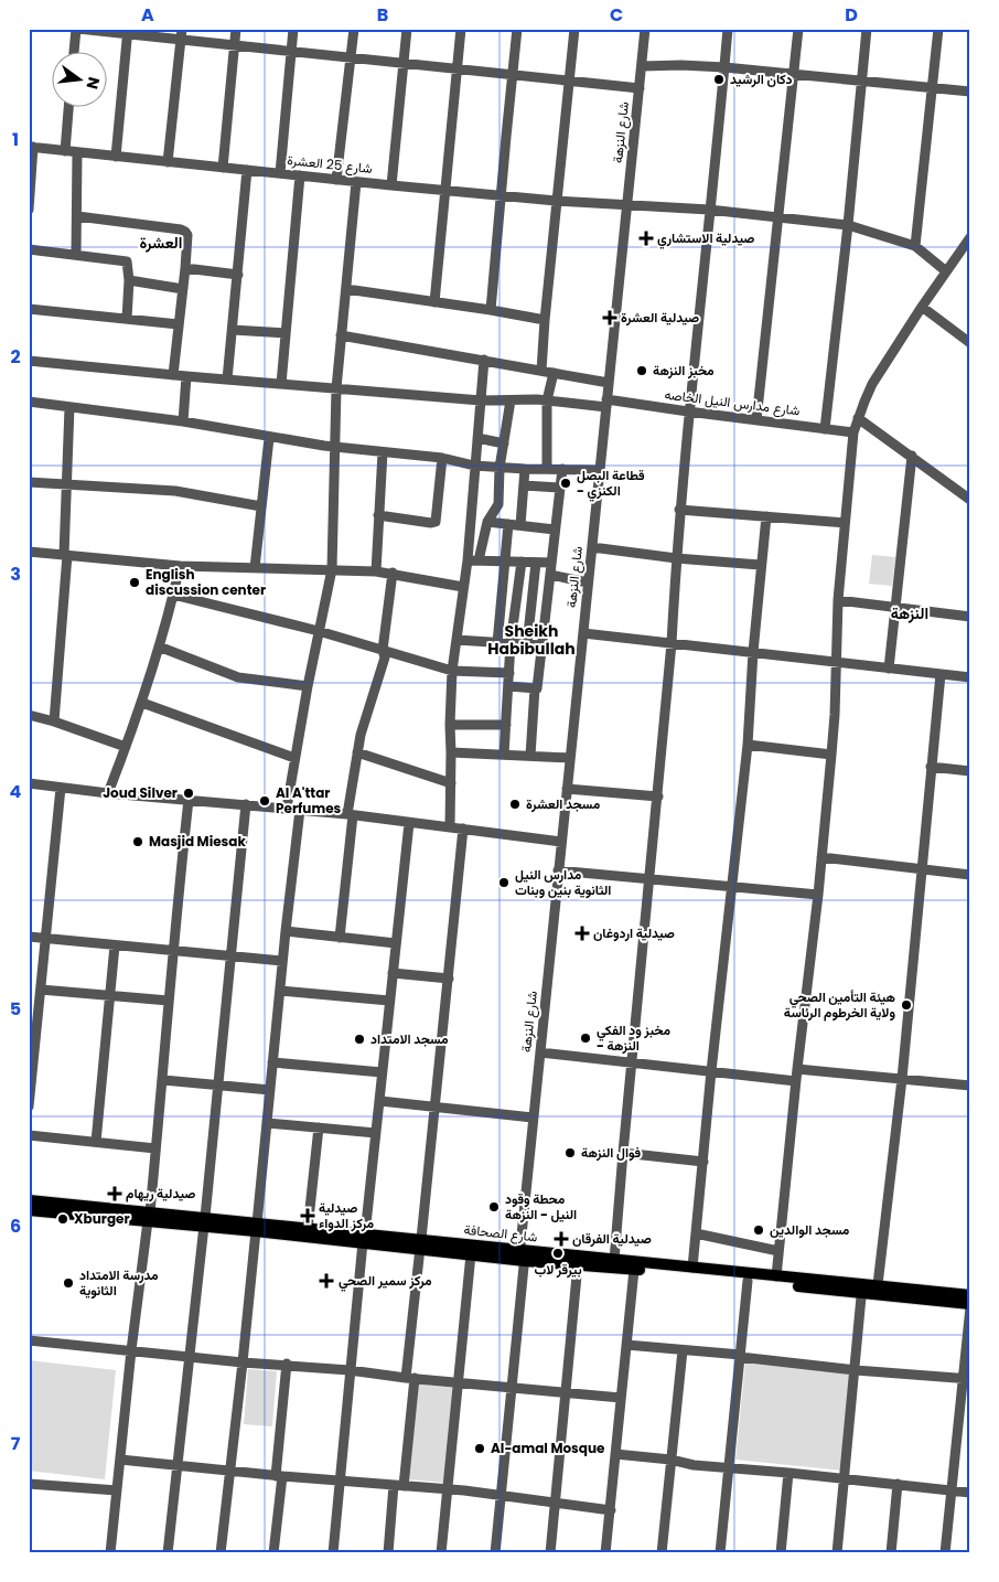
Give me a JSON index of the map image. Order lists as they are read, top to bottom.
{
  "streets": {
    "main road": ["شارع الصحافة"],
    "street": ["شارع النزهة", "شارع 25 العشرة", "شارع مدارس النيل الخاصه"]
  },
  "crossings": [
    ["شارع النزهة", "شارع 25 العشرة"],
    ["شارع النزهة", "شارع مدارس النيل الخاصه"],
    ["شارع النزهة", "شارع الصحافة"]
  ],
  "districts": ["العشرة", "النزهة", "Sheikh Habibullah"],
  "places": {
    "other": [
      "دكان الرشيد",
      "مخبز النزهة",
      "قطاعة البصل - الكنزي",
      "English discussion center",
      "Joud Silver",
      "Al A'ttar Perfumes",
      "مسجد العشرة",
      "Masjid Miesak",
      "مدارس النيل الثانوية بنين وبنات",
      "هيئة التأمين الصحي ولاية الخرطوم الرئاسة",
      "مخبز ود الفكي - النزهة",
      "مسجد الامتداد",
      "فوال النزهة",
      "محطة وقود النيل - النزهة",
      "Xburger",
      "مسجد الوالدين",
      "بيرقر لاب",
      "مدرسة الامتداد الثانوية",
      "Al-amal Mosque"
    ],
    "health": [
      "صيدلية الاستشاري",
      "صيدلية العشرة",
      "صيدلية اردوغان",
      "صيدلية ريهام",
      "صيدلية مركز الدواء",
      "صيدلية الفرقان",
      "مركز سمير الصحي"
    ]
  },
  "north": "right",
  "grid": {
    "columns": [
      "A",
      "B",
      "C",
      "D"
    ],
    "rows": [
      "1",
      "2",
      "3",
      "4",
      "5",
      "6",
      "7"
    ]
  }
}
